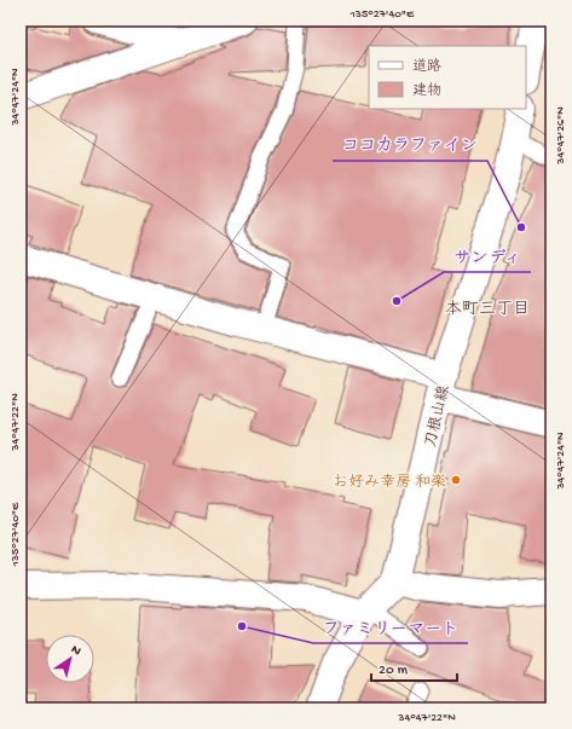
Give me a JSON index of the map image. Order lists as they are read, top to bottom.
{
  "streets": {
    "street": ["刀根山線"]
  },
  "districts": ["本町三丁目"],
  "places": [
    "ココカラファイン",
    "サンディ",
    "お好み幸房 和楽",
    "ファミリーマート"
  ],
  "legend": ["道路", "建物"],
  "scale_bar": "20 m",
  "north": "top right",
  "coordinates": [
    "135°27'40\"E",
    "34°47'24\"N",
    "34°47'26\"N",
    "34°47'22\"N"
  ]
}
